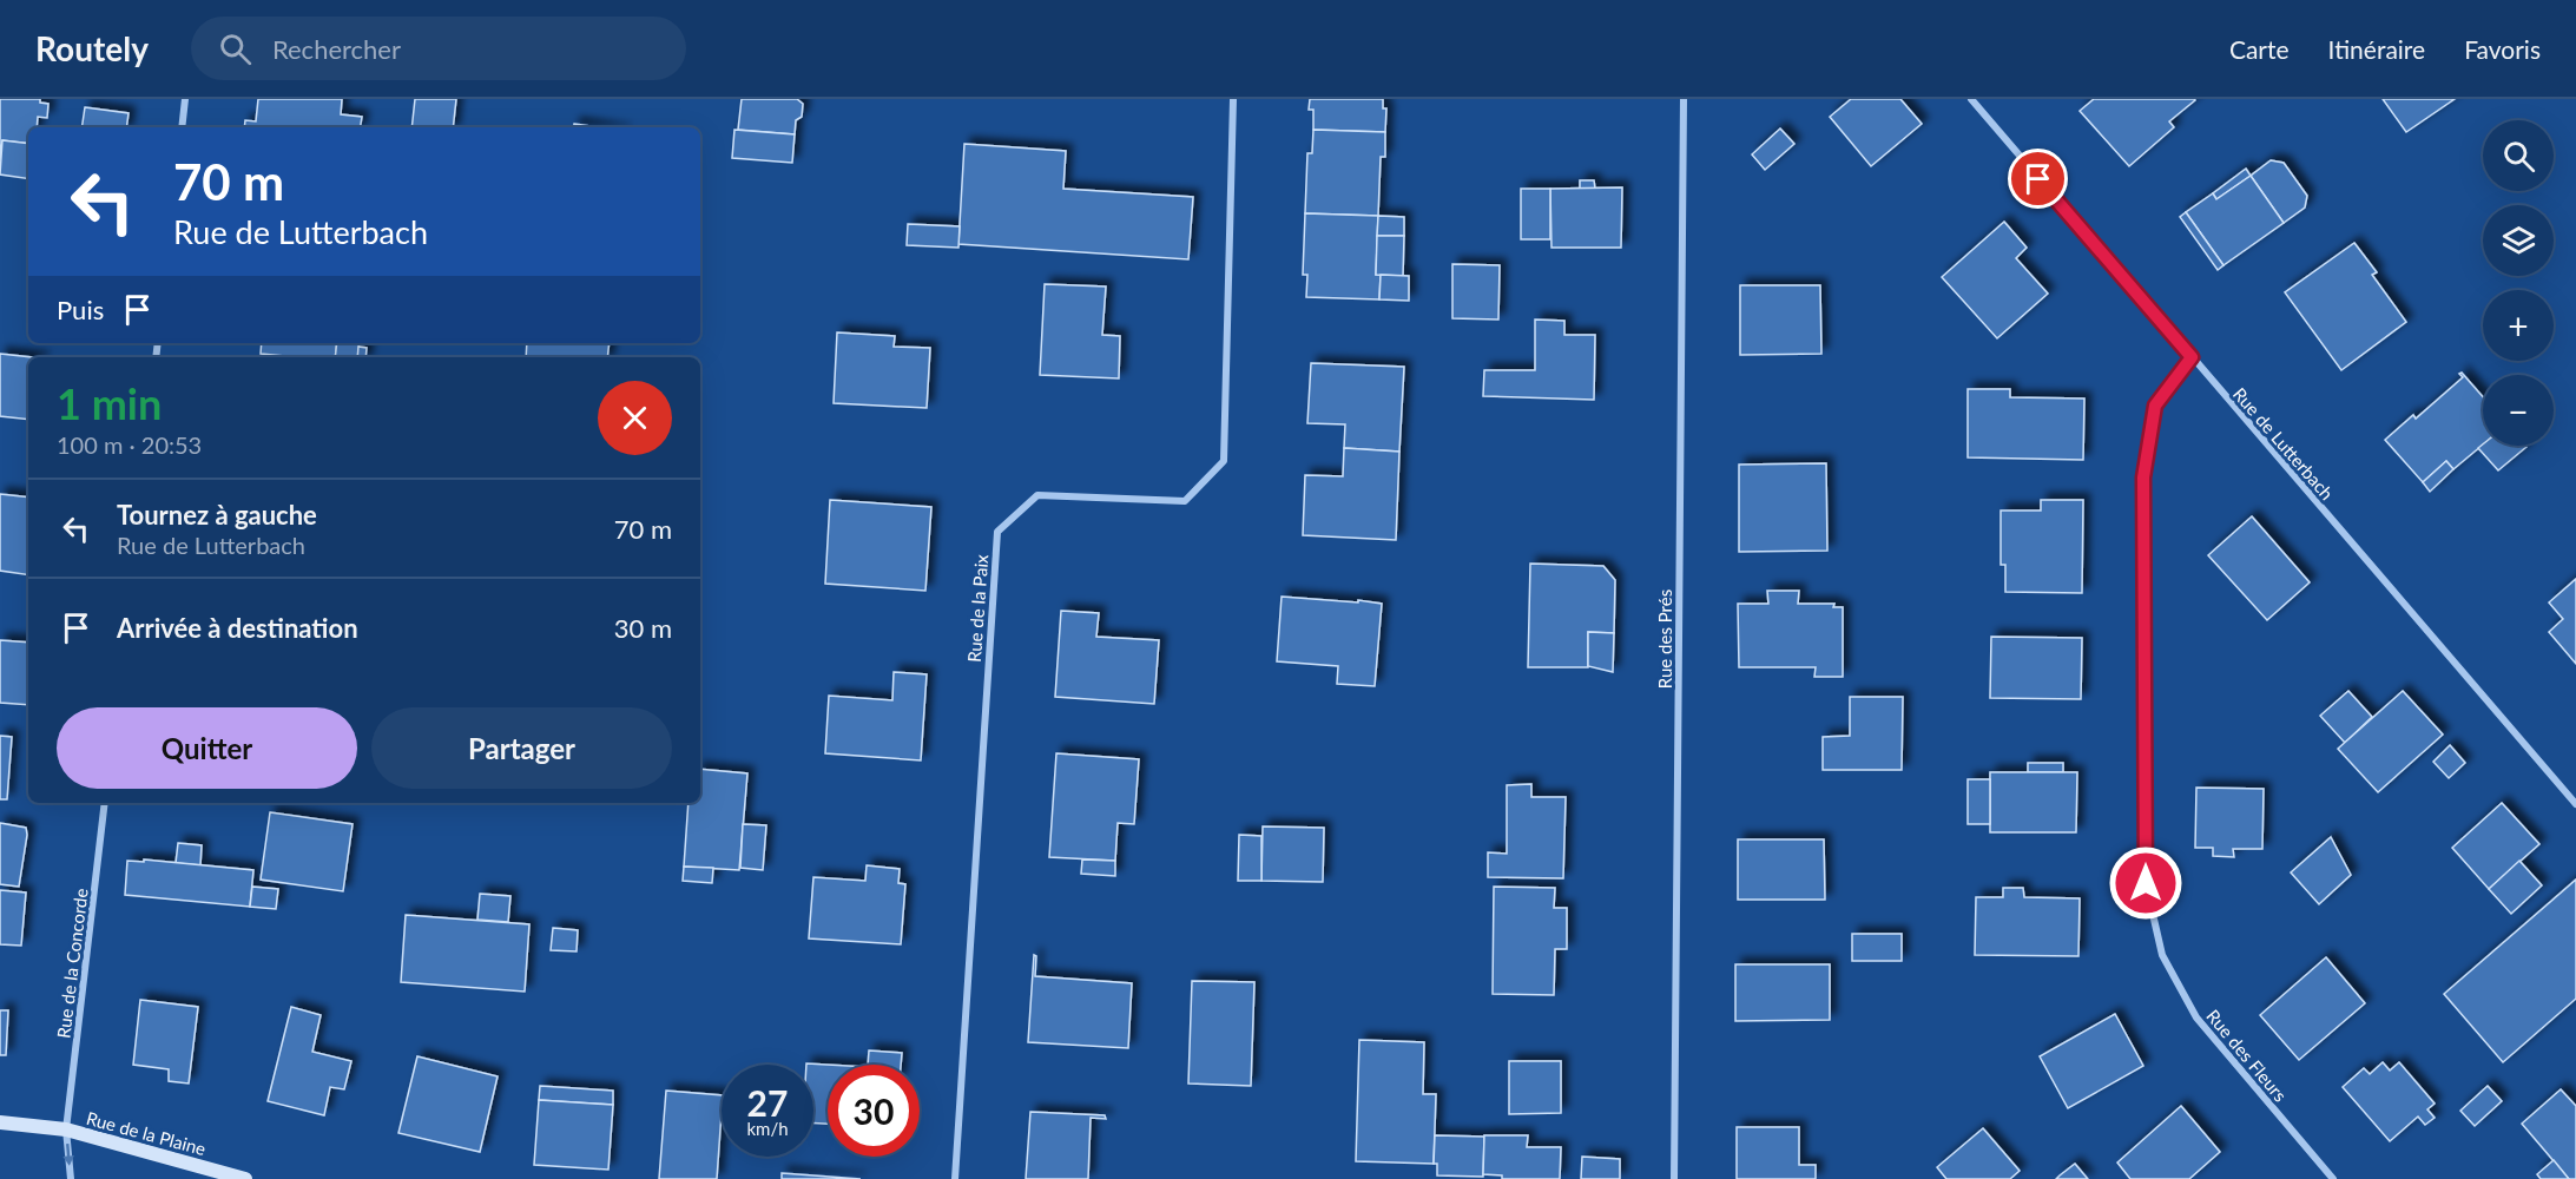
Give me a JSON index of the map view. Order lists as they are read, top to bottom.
{
  "streets": {
    "street": [
      "Rue de Lutterbach",
      "Rue de la Paix",
      "Rue des Prés",
      "Rue de la Concorde",
      "Rue des Fleurs",
      "Rue de la Plaine"
    ]
  },
  "crossings": [
    ["Rue de Lutterbach", "Rue des Fleurs"],
    ["Rue de la Concorde", "Rue de la Plaine"]
  ],
  "page": {
    "header": "Routely",
    "search": "Rechercher",
    "nav": ["Carte", "Itinéraire", "Favoris"],
    "map_buttons": ["+", "−"],
    "turn": ["70 m", "Rue de Lutterbach"],
    "then": "Puis",
    "heading": ["1 min", "100 m · 20:53"],
    "list": [
      {
        "name": "Tournez à gauche",
        "note": "Rue de Lutterbach",
        "value": "70 m"
      },
      {
        "name": "Arrivée à destination",
        "value": "30 m"
      }
    ],
    "buttons": ["Quitter", "Partager"],
    "speed": "27 km/h",
    "limit": "30"
  }
}
